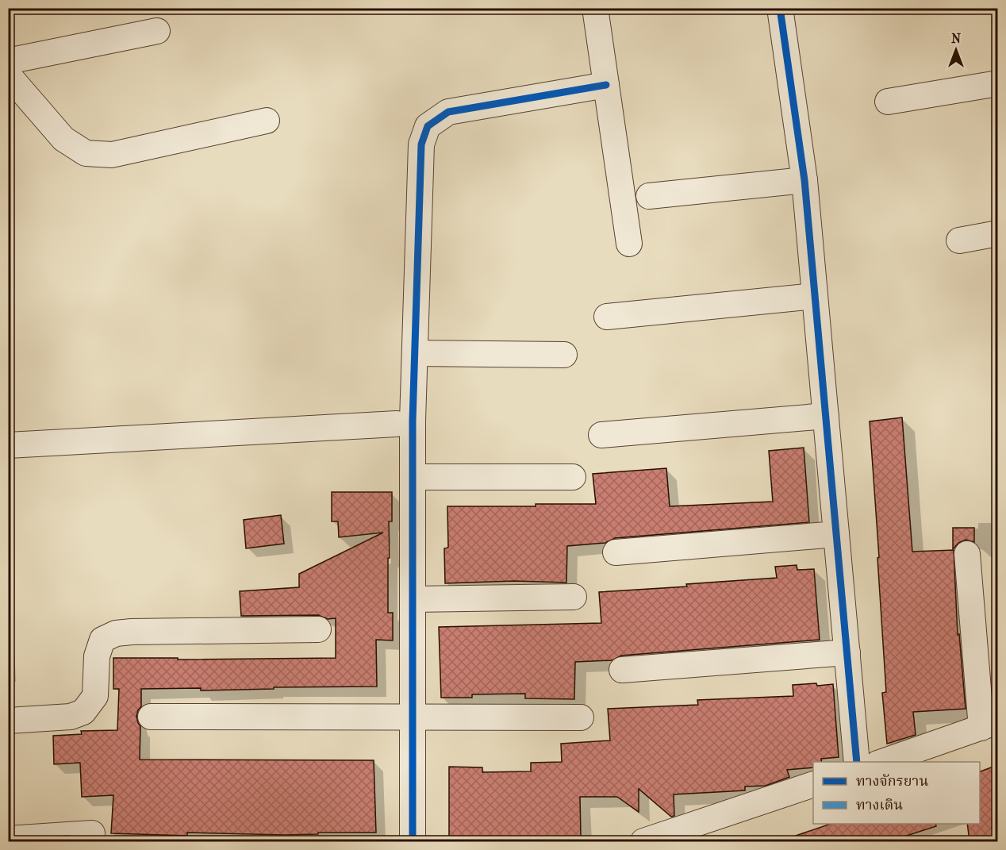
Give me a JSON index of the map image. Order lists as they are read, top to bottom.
{
  "legend": ["ทางจักรยาน", "ทางเดิน"],
  "north": "top"
}
